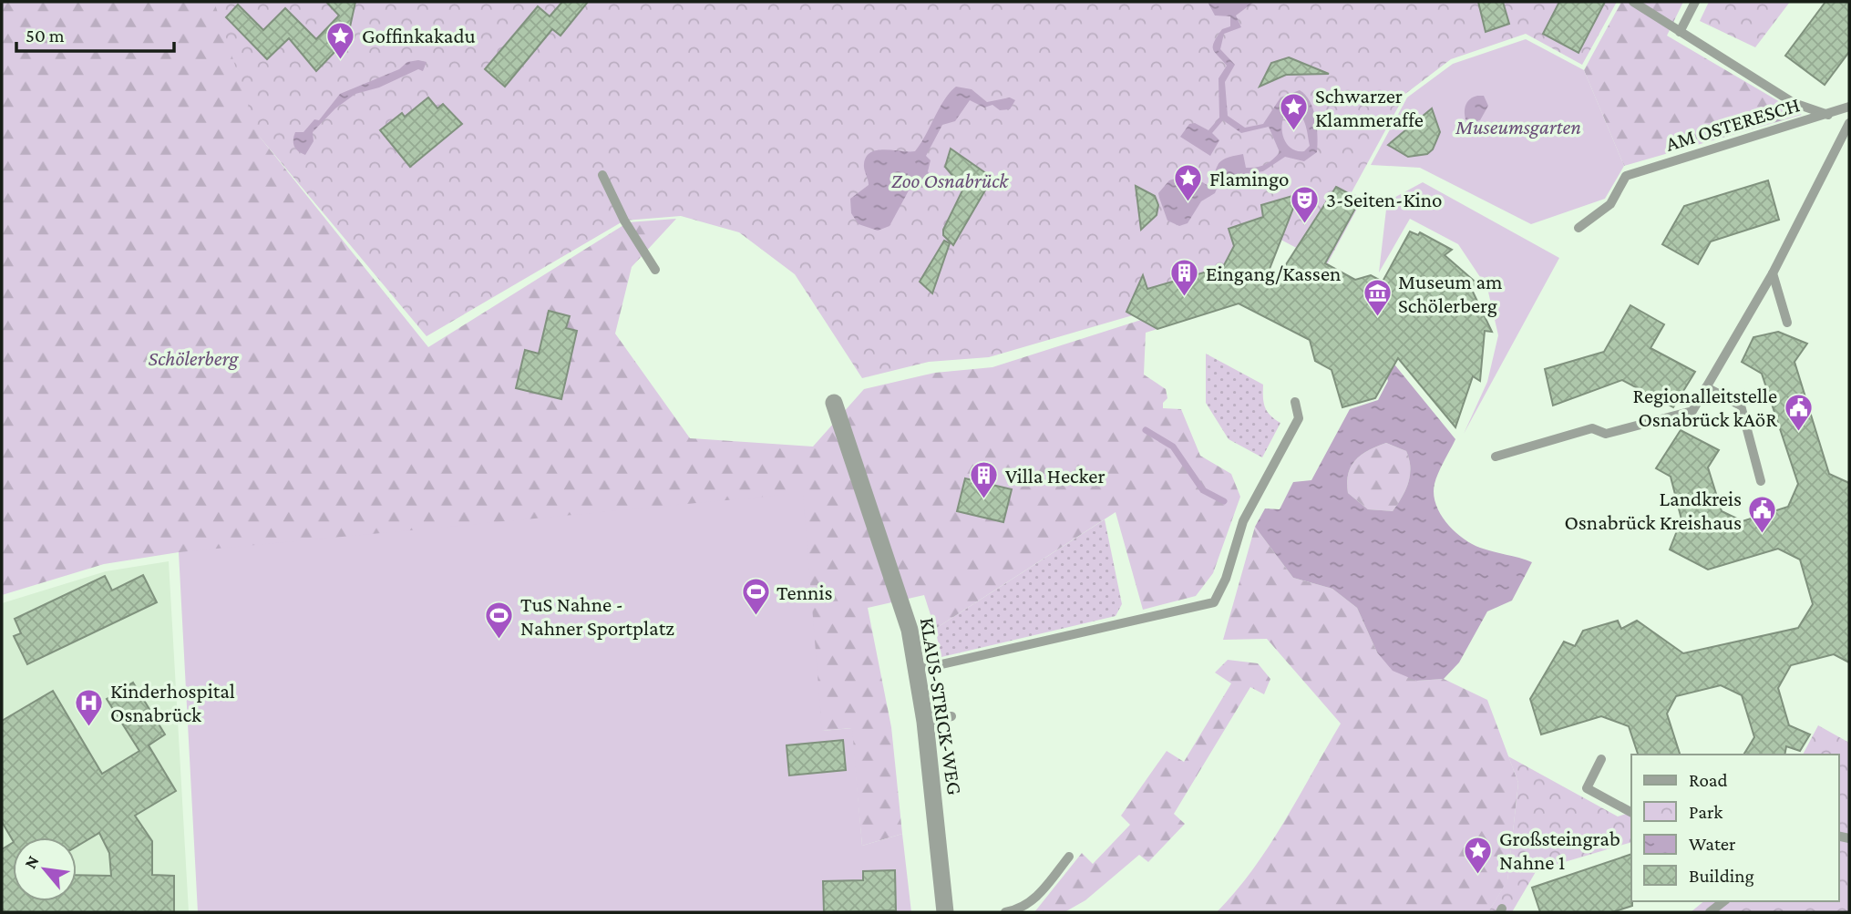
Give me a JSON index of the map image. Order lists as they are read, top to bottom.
{
  "streets": {
    "street": ["KLAUS-STRICK-WEG"],
    "lane": ["AM OSTERESCH"]
  },
  "parks": ["Museumsgarten", "Zoo Osnabrück", "Schölerberg"],
  "places": {
    "place": [
      "Goffinkakadu",
      "Schwarzer Klammeraffe",
      "Flamingo",
      "Großsteingrab Nahne 1"
    ],
    "theatre": ["3-Seiten-Kino"],
    "building": ["Eingang/Kassen", "Villa Hecker"],
    "museum": ["Museum am Schölerberg"],
    "public building": ["Regionalleitstelle Osnabrück kAöR", "Landkreis Osnabrück Kreishaus"],
    "sports": ["Tennis", "TuS Nahne - Nahner Sportplatz"],
    "hospital": ["Kinderhospital Osnabrück"]
  },
  "legend": [
    "Road",
    "Park",
    "Water",
    "Building"
  ],
  "scale_bar": "50 m",
  "north": "top left"
}
